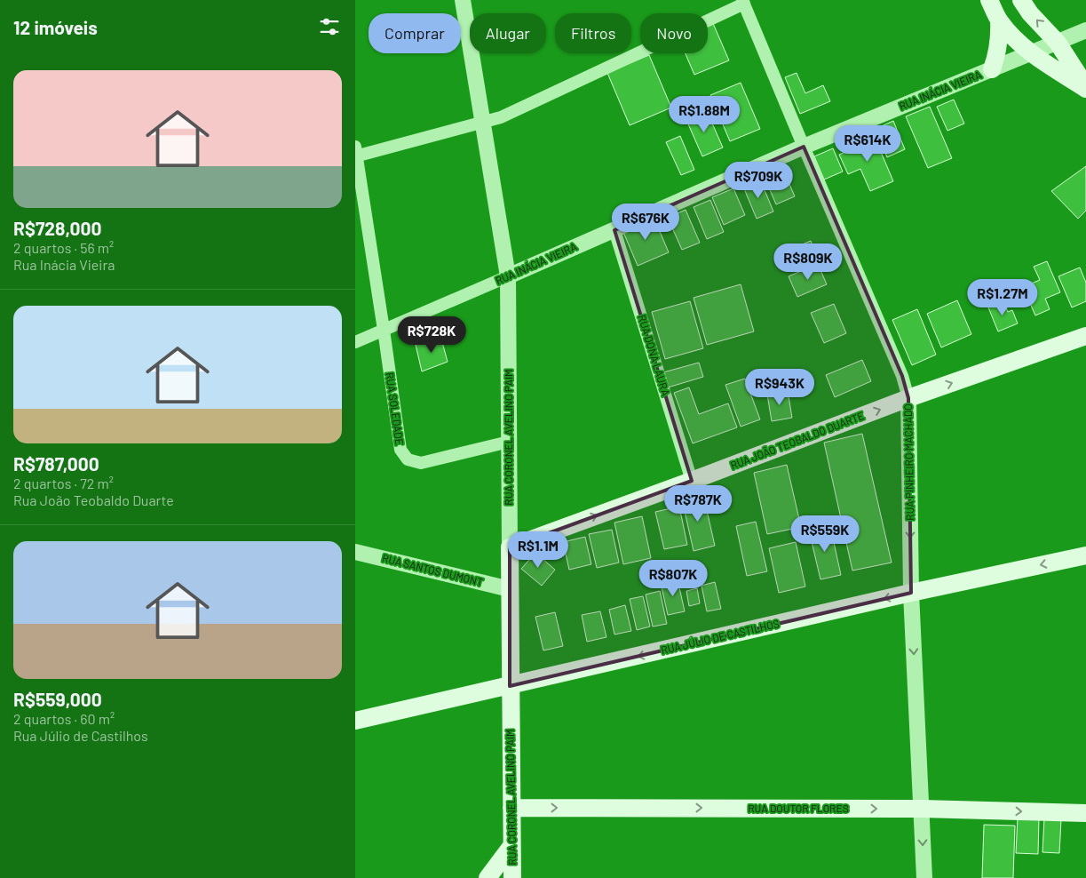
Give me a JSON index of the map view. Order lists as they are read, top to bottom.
{
  "streets": {
    "main road": [
      "RUA CORONEL AVELINO PAIM",
      "RUA JOÃO TEOBALDO DUARTE",
      "RUA JÚLIO DE CASTILHOS",
      "RUA DOUTOR FLORES"
    ],
    "street": [
      "RUA INÁCIA VIEIRA",
      "RUA DONA LAURA",
      "RUA SOLEDADE",
      "RUA PINHEIRO MACHADO",
      "RUA SANTOS DUMONT"
    ]
  },
  "crossings": [
    ["RUA INÁCIA VIEIRA", "RUA DONA LAURA"],
    ["RUA INÁCIA VIEIRA", "RUA SOLEDADE"],
    ["RUA INÁCIA VIEIRA", "RUA CORONEL AVELINO PAIM"],
    ["RUA INÁCIA VIEIRA", "RUA PINHEIRO MACHADO"],
    ["RUA DONA LAURA", "RUA JOÃO TEOBALDO DUARTE"],
    ["RUA SOLEDADE", "RUA CORONEL AVELINO PAIM"],
    ["RUA CORONEL AVELINO PAIM", "RUA JOÃO TEOBALDO DUARTE"],
    ["RUA CORONEL AVELINO PAIM", "RUA SANTOS DUMONT"],
    ["RUA CORONEL AVELINO PAIM", "RUA JÚLIO DE CASTILHOS"],
    ["RUA CORONEL AVELINO PAIM", "RUA DOUTOR FLORES"],
    ["RUA JOÃO TEOBALDO DUARTE", "RUA PINHEIRO MACHADO"],
    ["RUA PINHEIRO MACHADO", "RUA JÚLIO DE CASTILHOS"],
    ["RUA PINHEIRO MACHADO", "RUA DOUTOR FLORES"]
  ],
  "one_way": [
    "RUA JOÃO TEOBALDO DUARTE",
    "RUA PINHEIRO MACHADO",
    "RUA JÚLIO DE CASTILHOS",
    "RUA DOUTOR FLORES"
  ],
  "page": {
    "heading": "12 imóveis",
    "chip": [
      "Comprar",
      "Alugar",
      "Filtros",
      "Novo"
    ],
    "list": [
      {
        "name": "R$728,000",
        "note": "2 quartos · 56 m² · Rua Inácia Vieira"
      },
      {
        "name": "R$787,000",
        "note": "2 quartos · 72 m² · Rua João Teobaldo Duarte"
      },
      {
        "name": "R$559,000",
        "note": "2 quartos · 60 m² · Rua Júlio de Castilhos"
      }
    ],
    "price": [
      "R$1.88M",
      "R$614K",
      "R$709K",
      "R$676K",
      "R$809K",
      "R$1.27M",
      "R$728K",
      "R$943K",
      "R$787K",
      "R$559K",
      "R$1.1M",
      "R$807K"
    ]
  }
}
